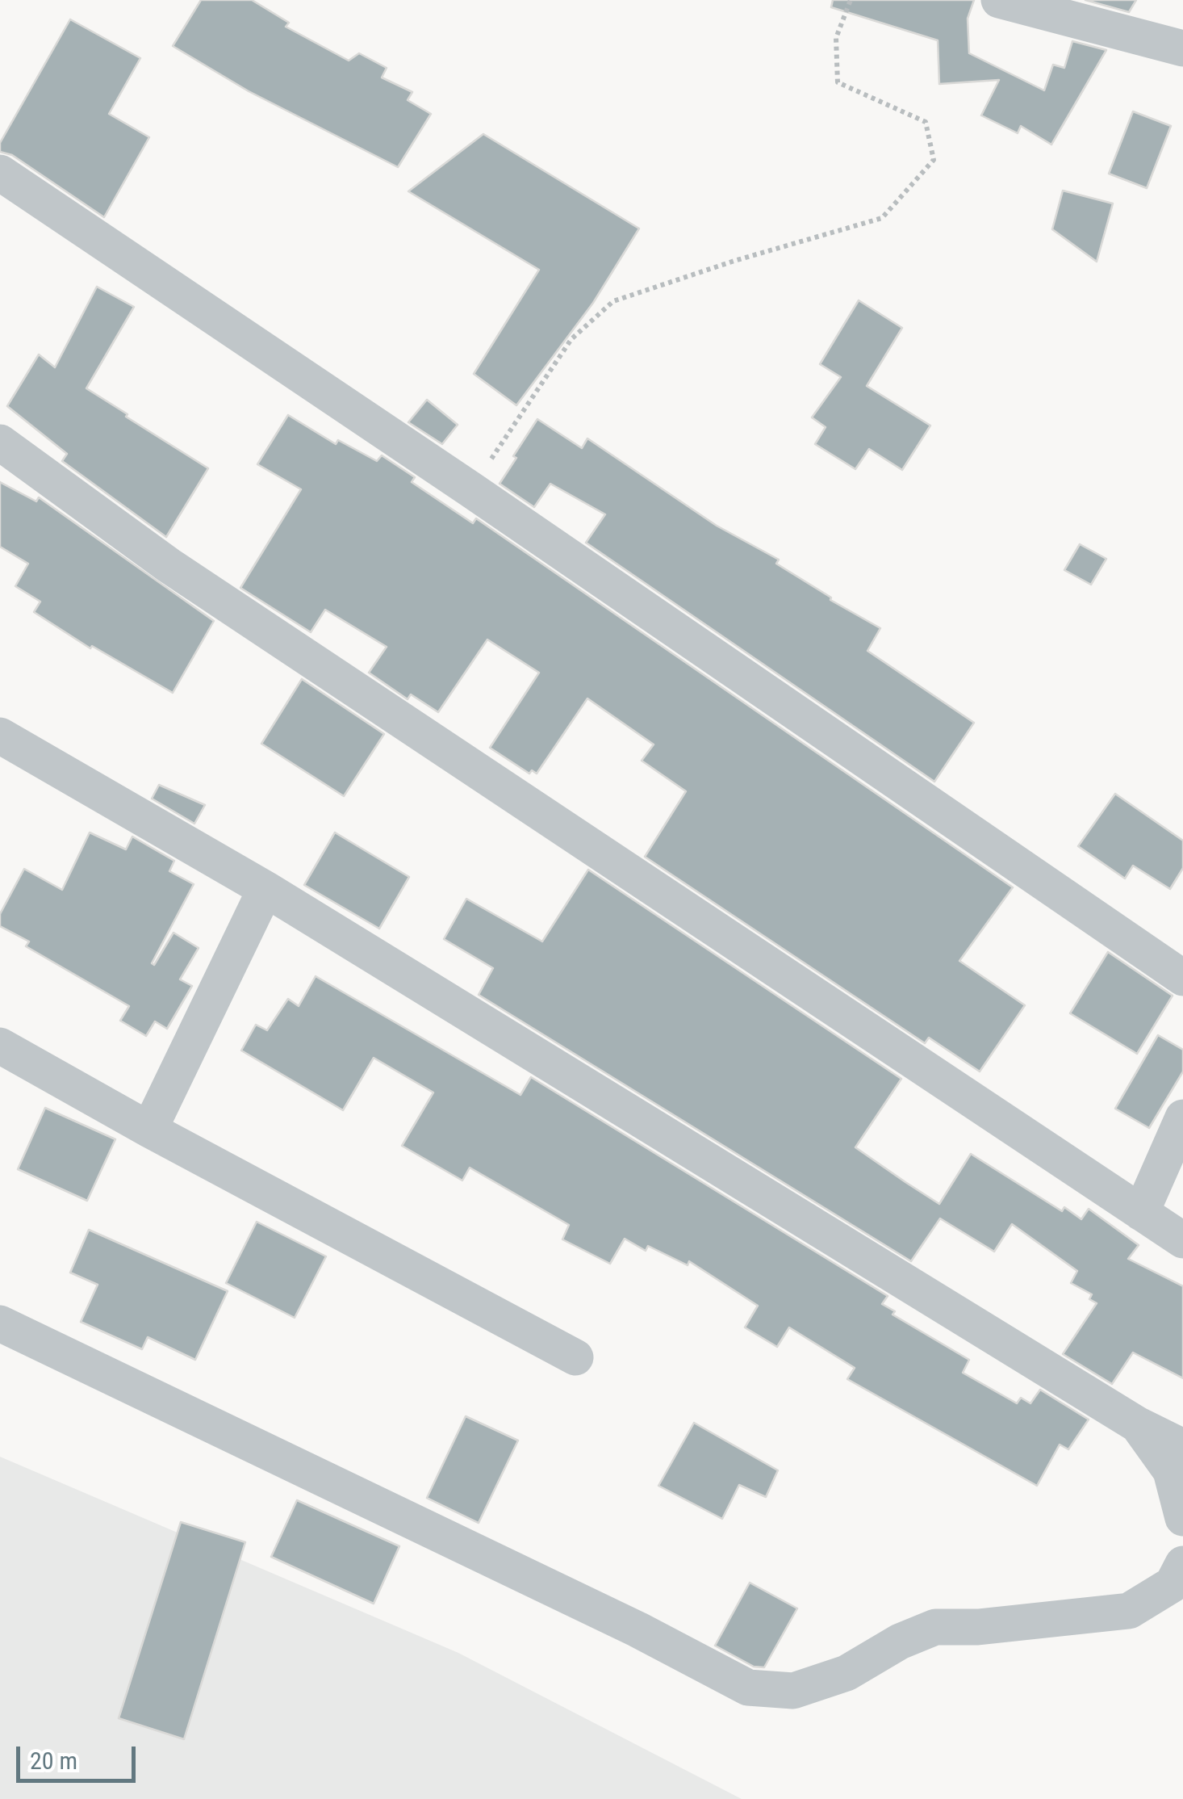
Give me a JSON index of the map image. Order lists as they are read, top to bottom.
{
  "scale_bar": "20 m"
}
